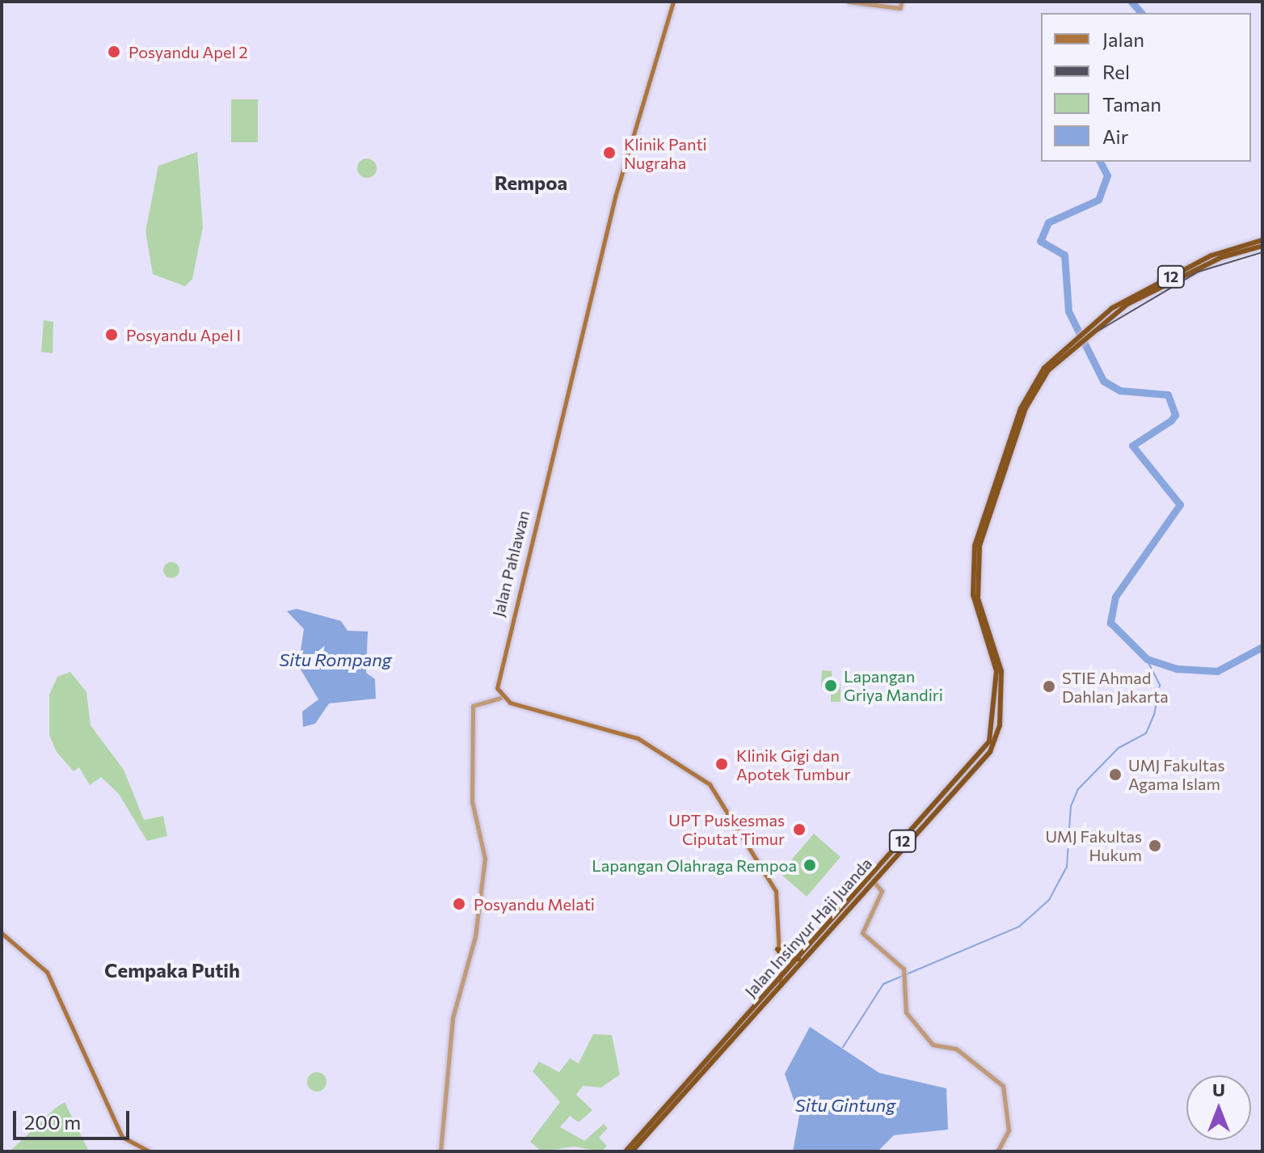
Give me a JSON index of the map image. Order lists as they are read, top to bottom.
{
  "streets": {
    "highway": ["12", "Jalan Insinyur Haji Juanda"],
    "main road": ["Jalan Pahlawan"]
  },
  "districts": ["Rempoa", "Cempaka Putih"],
  "water": ["Situ Rompang", "Situ Gintung"],
  "places": [
    "Posyandu Apel 2",
    "Klinik Panti Nugraha",
    "Posyandu Apel I",
    "Lapangan Griya Mandiri",
    "STIE Ahmad Dahlan Jakarta",
    "Klinik Gigi dan Apotek Tumbur",
    "UMJ Fakultas Agama Islam",
    "UPT Puskesmas Ciputat Timur",
    "UMJ Fakultas Hukum",
    "Lapangan Olahraga Rempoa",
    "Posyandu Melati"
  ],
  "legend": [
    "Jalan",
    "Rel",
    "Taman",
    "Air"
  ],
  "scale_bar": "200 m",
  "north": "top"
}
